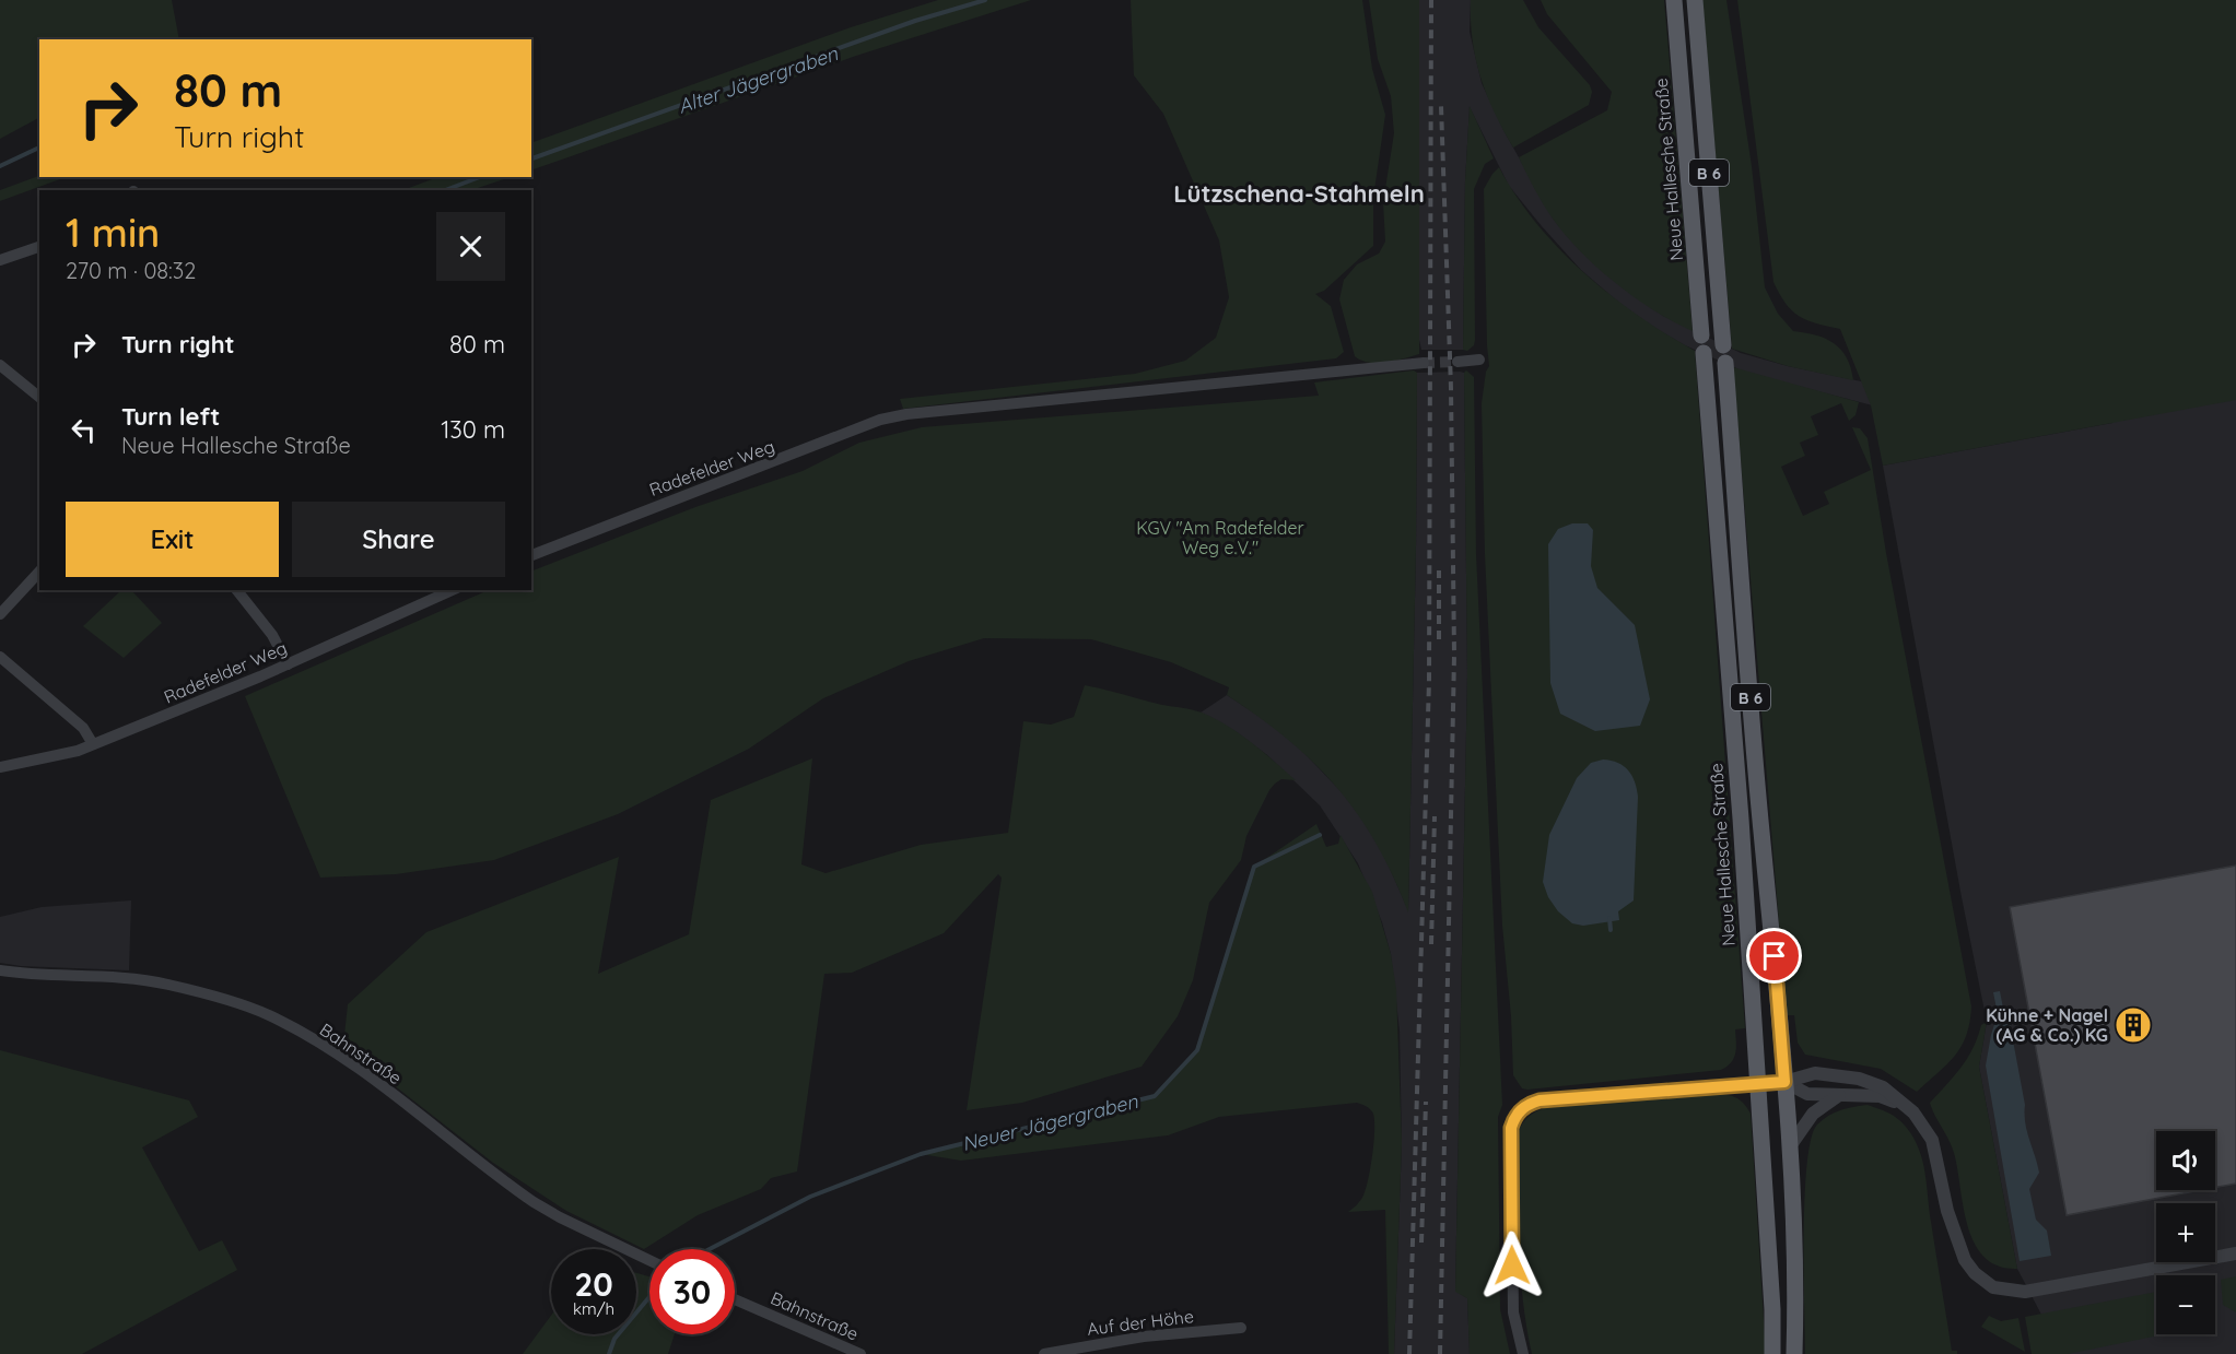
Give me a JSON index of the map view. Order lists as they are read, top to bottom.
{
  "streets": {
    "main road": ["Neue Hallesche Straße", "B 6"],
    "street": ["Radefelder Weg", "Bahnstraße", "Auf der Höhe"]
  },
  "districts": ["Lützschena-Stahmeln"],
  "water": ["Alter Jägergraben", "Neuer Jägergraben"],
  "parks": ["KGV \"Am Radefelder Weg e.V.\""],
  "places": {
    "building": ["Kühne + Nagel (AG & Co.) KG"]
  },
  "page": {
    "turn": ["80 m", "Turn right"],
    "heading": ["1 min", "270 m · 08:32"],
    "list": [
      {
        "name": "Turn right",
        "value": "80 m"
      },
      {
        "name": "Turn left",
        "note": "Neue Hallesche Straße",
        "value": "130 m"
      }
    ],
    "buttons": ["Exit", "Share"],
    "map_buttons": ["+", "−"],
    "speed": "20 km/h",
    "limit": "30"
  }
}
